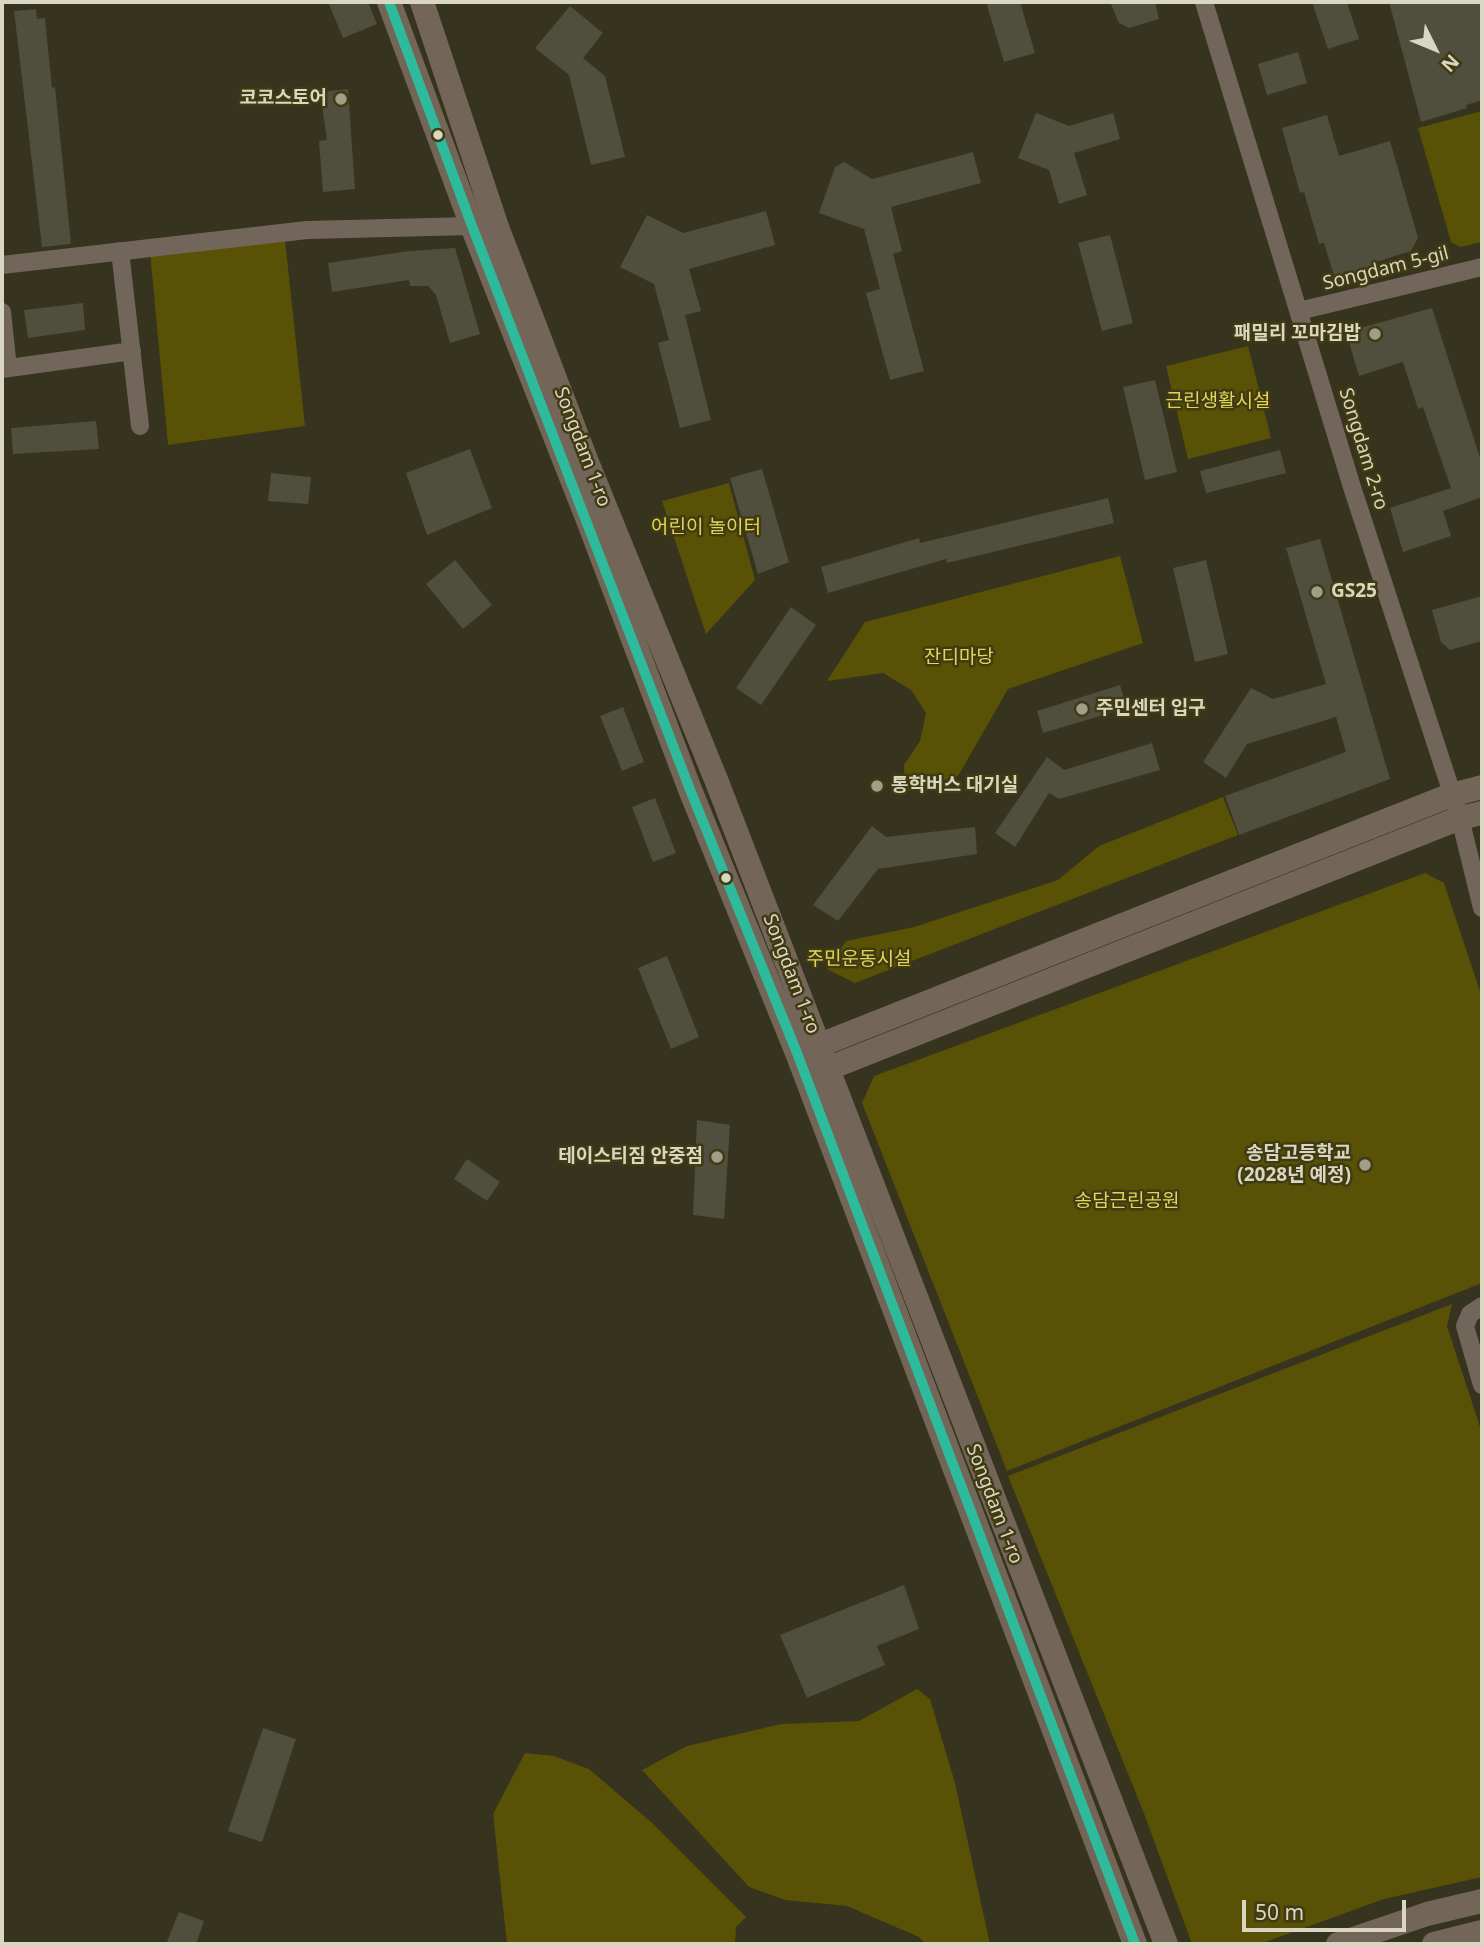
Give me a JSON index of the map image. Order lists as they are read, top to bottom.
{
  "streets": {
    "main road": ["Songdam 1-ro"],
    "street": ["Songdam 5-gil", "Songdam 2-ro"]
  },
  "crossings": [
    ["Songdam 5-gil", "Songdam 2-ro"]
  ],
  "parks": [
    "근린생활시설",
    "어린이 놀이터",
    "잔디마당",
    "주민운동시설",
    "송담근린공원"
  ],
  "places": [
    "코코스토어",
    "패밀리 꼬마김밥",
    "GS25",
    "주민센터 입구",
    "통학버스 대기실",
    "테이스티짐 안중점",
    "송담고등학교 (2028년 예정)"
  ],
  "scale_bar": "50 m",
  "north": "bottom right"
}
